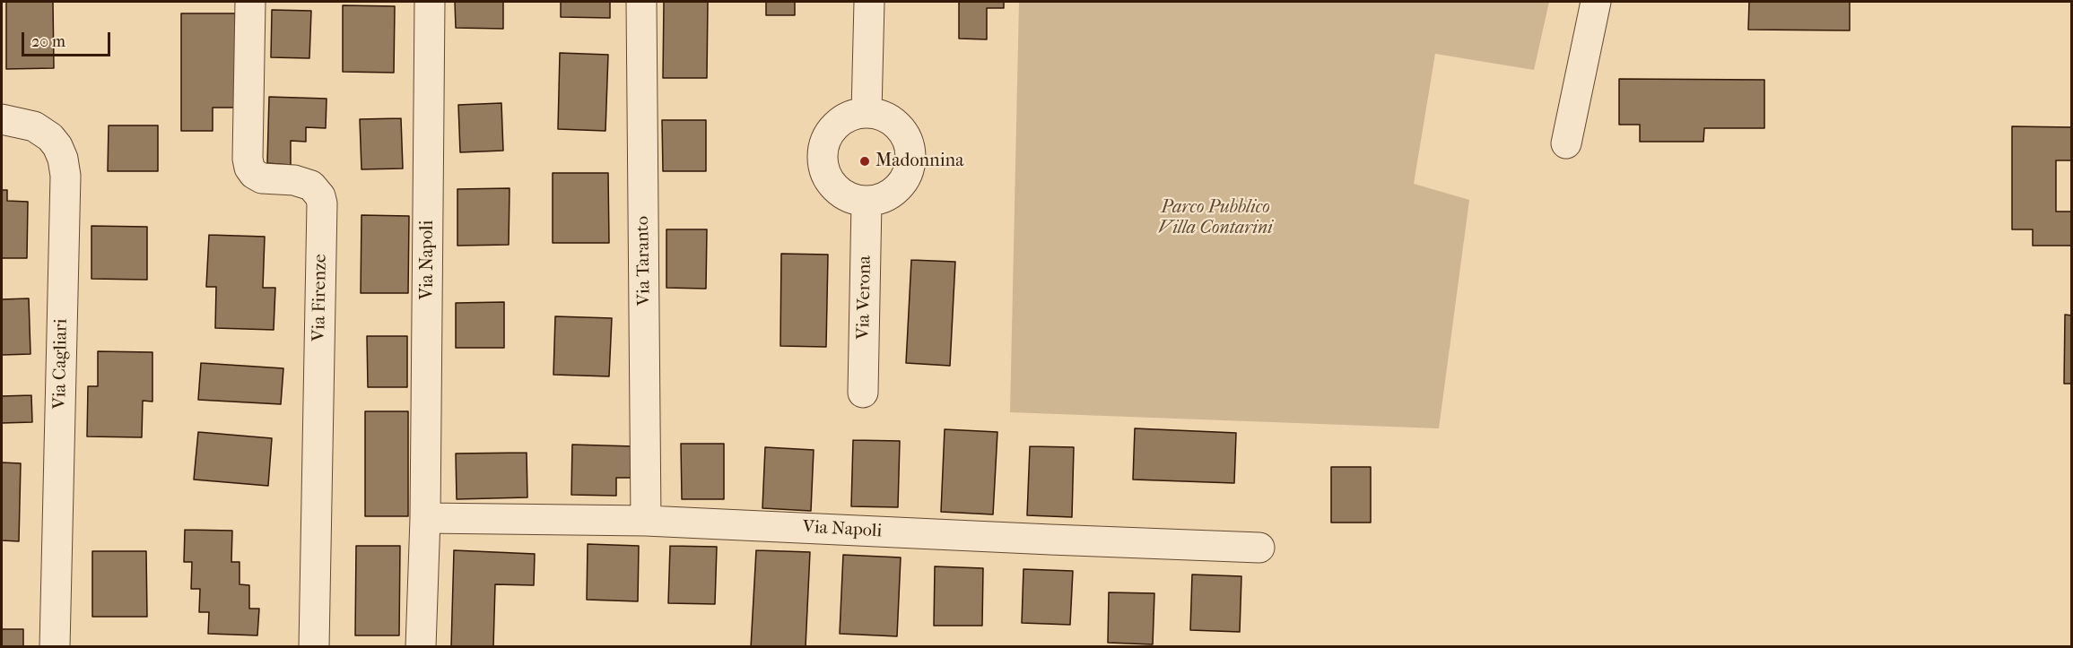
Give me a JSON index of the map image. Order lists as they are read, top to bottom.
{
  "streets": {
    "street": [
      "Via Napoli",
      "Via Taranto",
      "Via Firenze",
      "Via Verona",
      "Via Cagliari"
    ]
  },
  "crossings": [
    ["Via Napoli", "Via Taranto"]
  ],
  "parks": ["Parco Pubblico Villa Contarini"],
  "places": ["Madonnina"],
  "scale_bar": "20 m"
}
